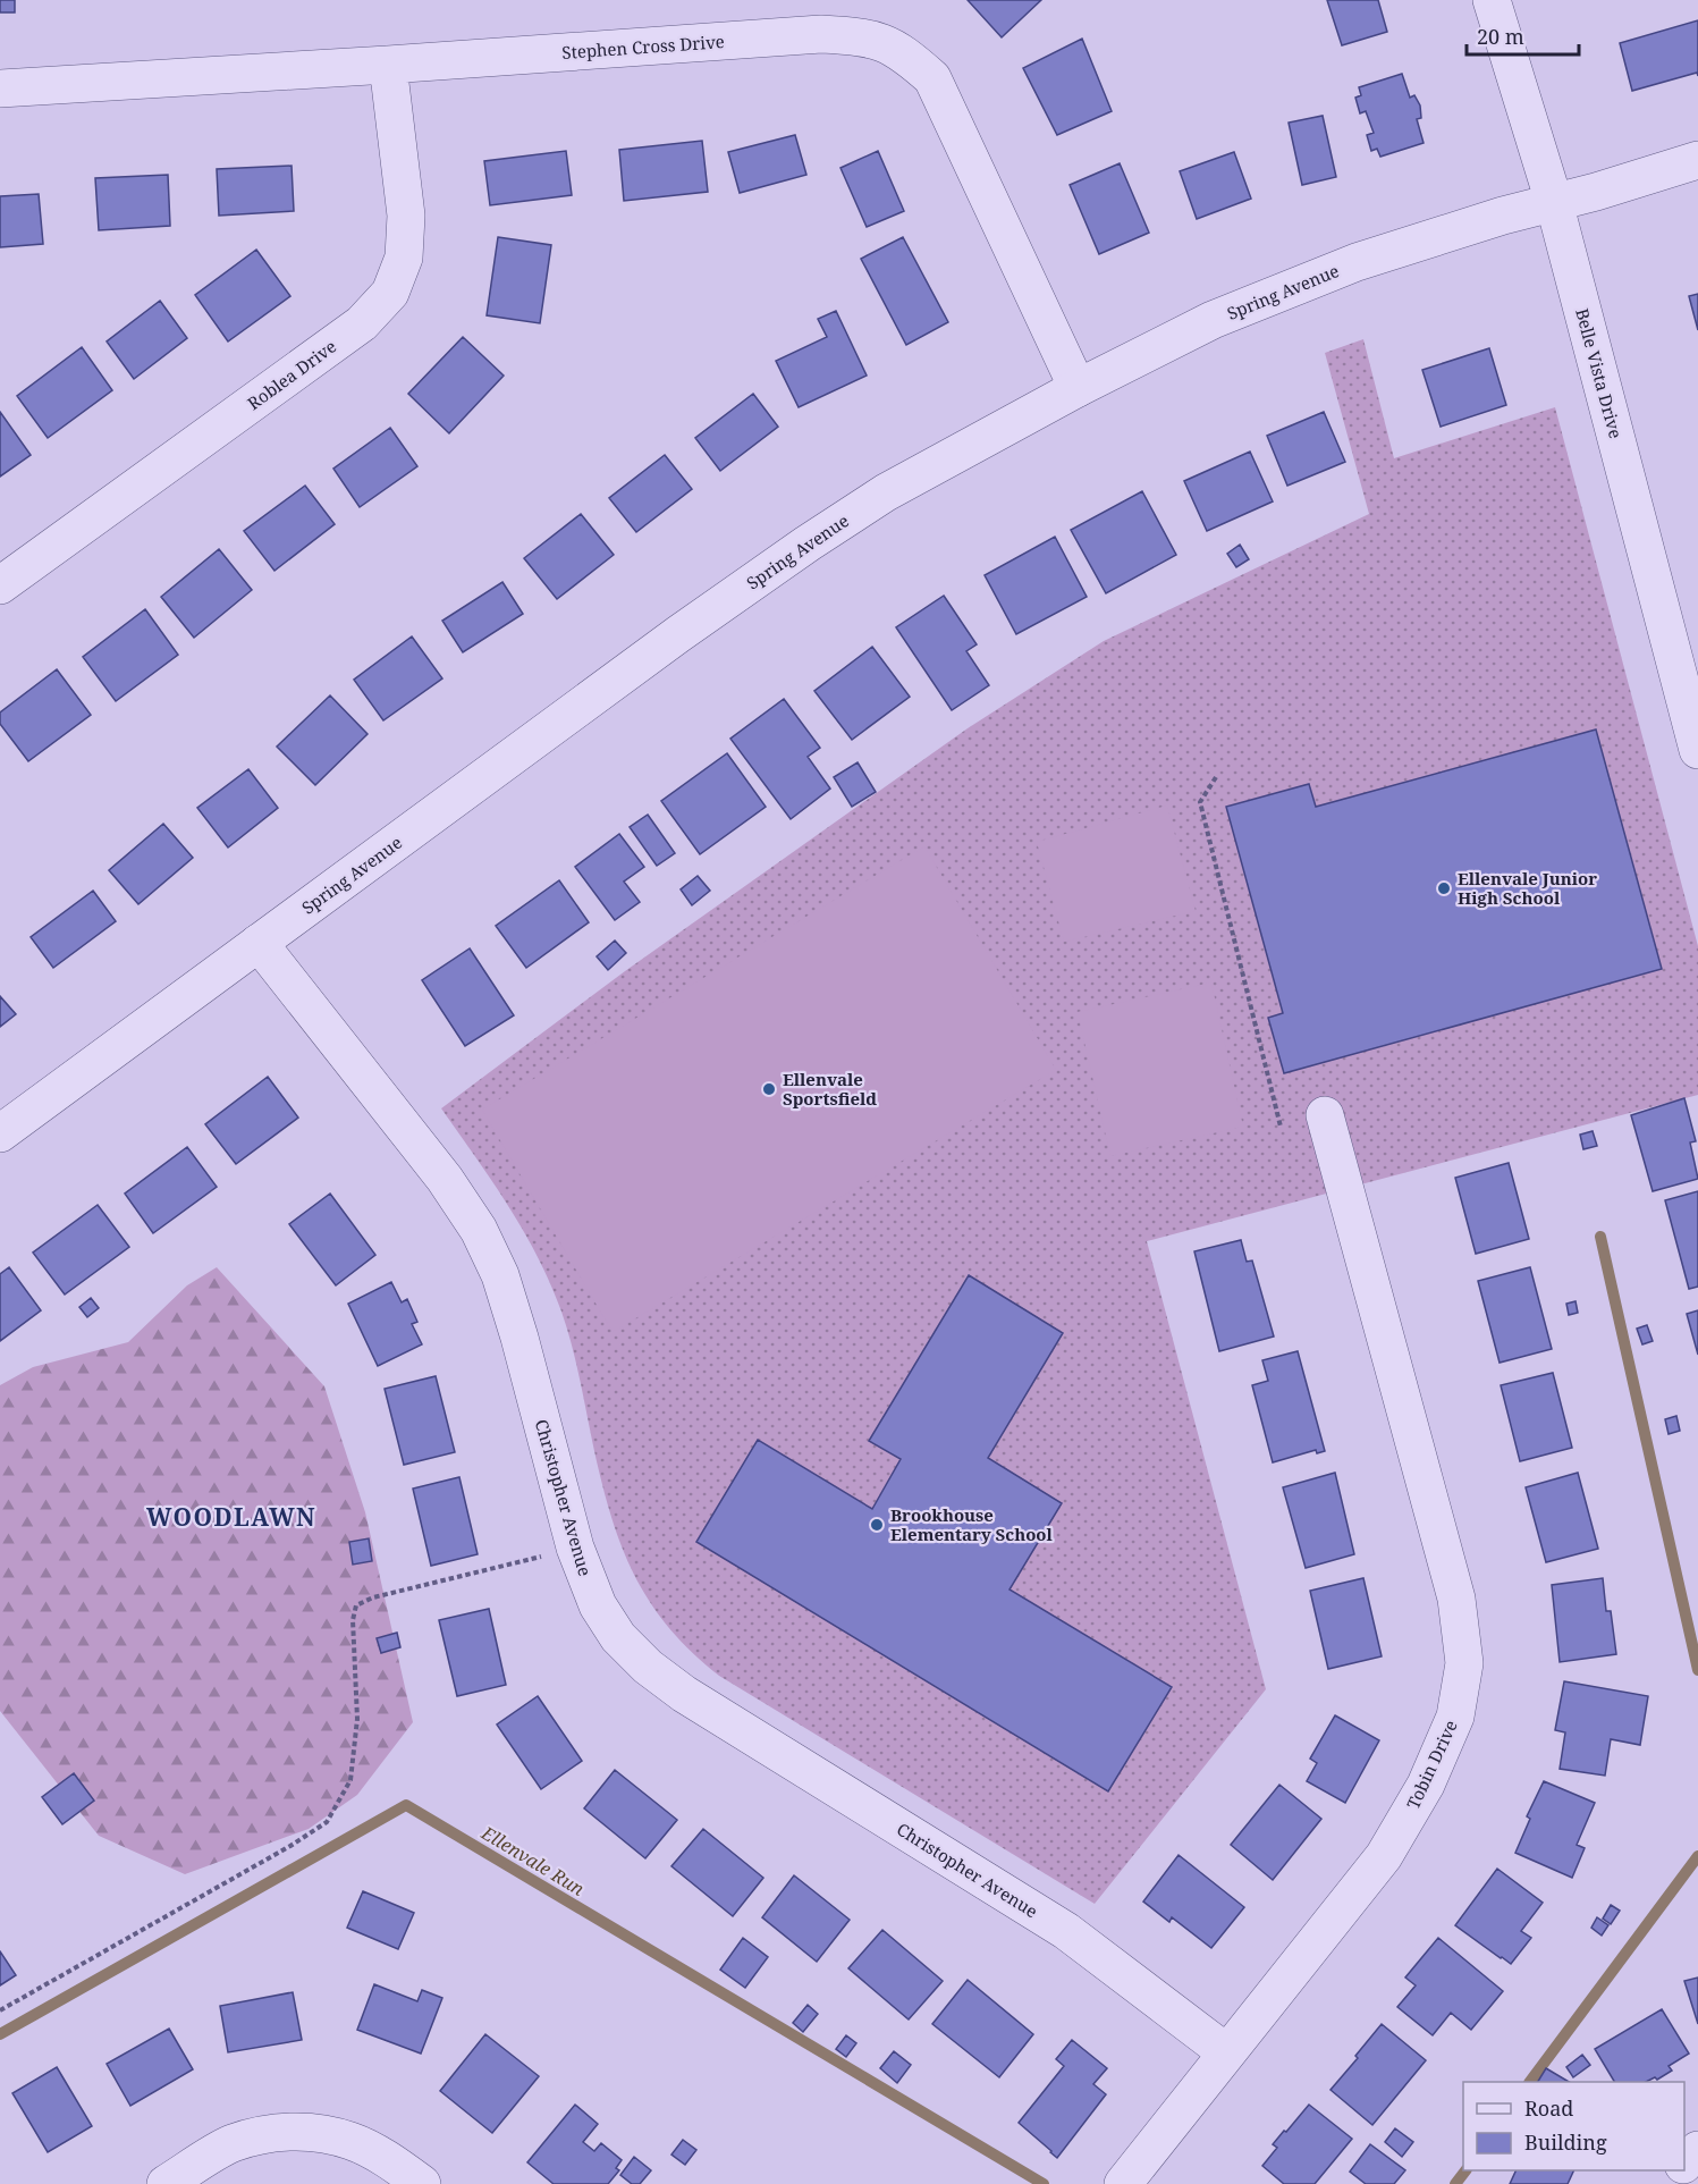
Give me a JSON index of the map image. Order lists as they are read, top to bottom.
{
  "streets": {
    "street": [
      "Stephen Cross Drive",
      "Spring Avenue",
      "Belle Vista Drive",
      "Roblea Drive",
      "Christopher Avenue",
      "Tobin Drive"
    ]
  },
  "crossings": [
    ["Stephen Cross Drive", "Spring Avenue"],
    ["Stephen Cross Drive", "Roblea Drive"],
    ["Spring Avenue", "Belle Vista Drive"],
    ["Spring Avenue", "Christopher Avenue"],
    ["Christopher Avenue", "Tobin Drive"]
  ],
  "districts": ["WOODLAWN"],
  "water": ["Ellenvale Run"],
  "places": ["Ellenvale Junior High School", "Ellenvale Sportsfield", "Brookhouse Elementary School"],
  "legend": ["Road", "Building"],
  "scale_bar": "20 m"
}
